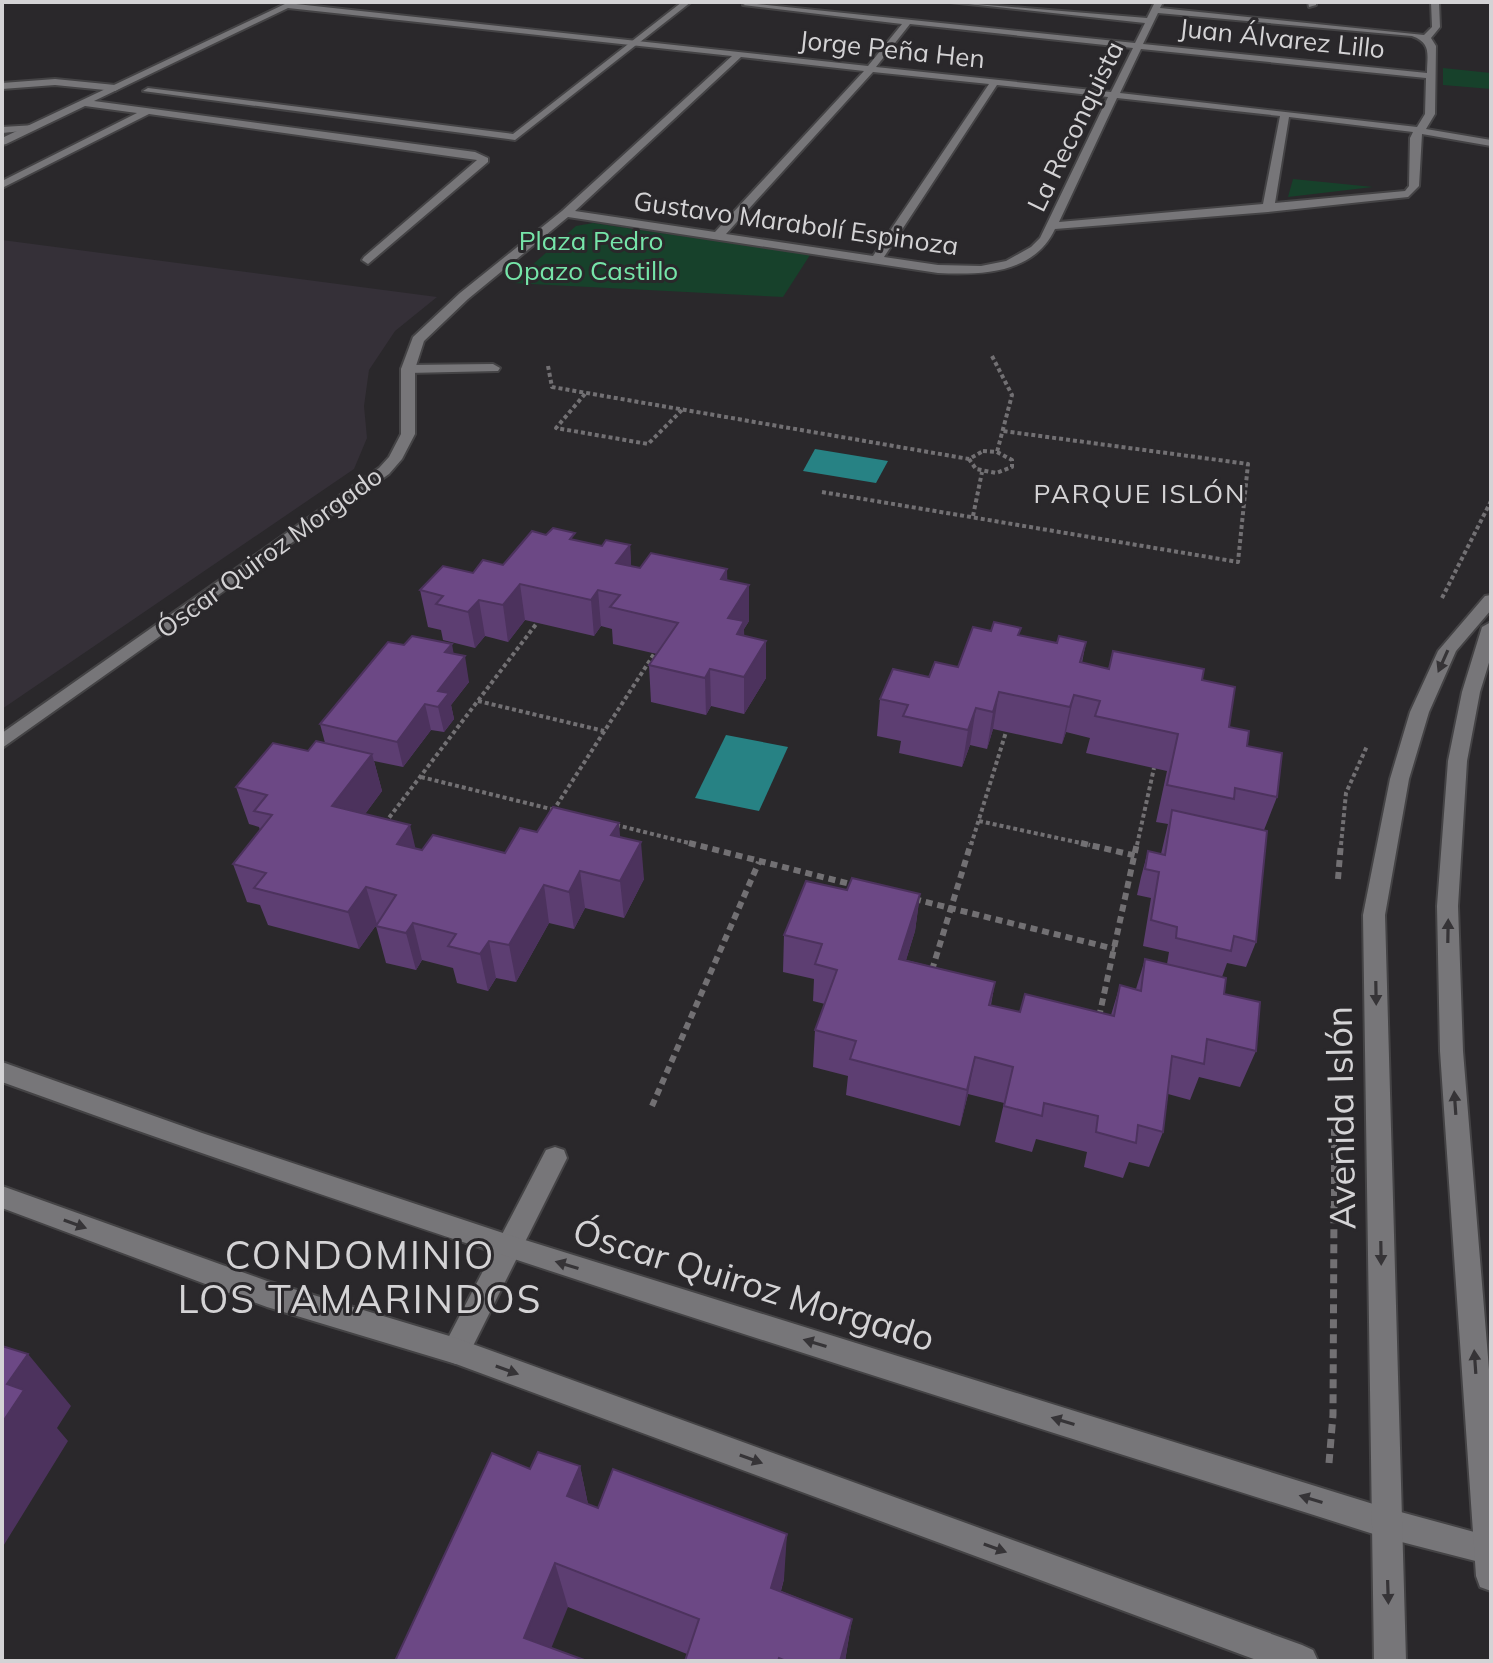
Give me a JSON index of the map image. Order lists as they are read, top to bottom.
{
  "streets": {
    "street": [
      "Juan Álvarez Lillo",
      "Jorge Peña Hen",
      "La Reconquista",
      "Gustavo Marabolí Espinoza",
      "Óscar Quiroz Morgado",
      "Avenida Islón"
    ]
  },
  "crossings": [
    ["Juan Álvarez Lillo", "La Reconquista"],
    ["Jorge Peña Hen", "La Reconquista"],
    ["Jorge Peña Hen", "Óscar Quiroz Morgado"],
    ["La Reconquista", "Gustavo Marabolí Espinoza"],
    ["Gustavo Marabolí Espinoza", "Óscar Quiroz Morgado"],
    ["Óscar Quiroz Morgado", "Avenida Islón"]
  ],
  "districts": ["PARQUE ISLÓN", "CONDOMINIO LOS TAMARINDOS"],
  "parks": ["Plaza Pedro Opazo Castillo"]
}
